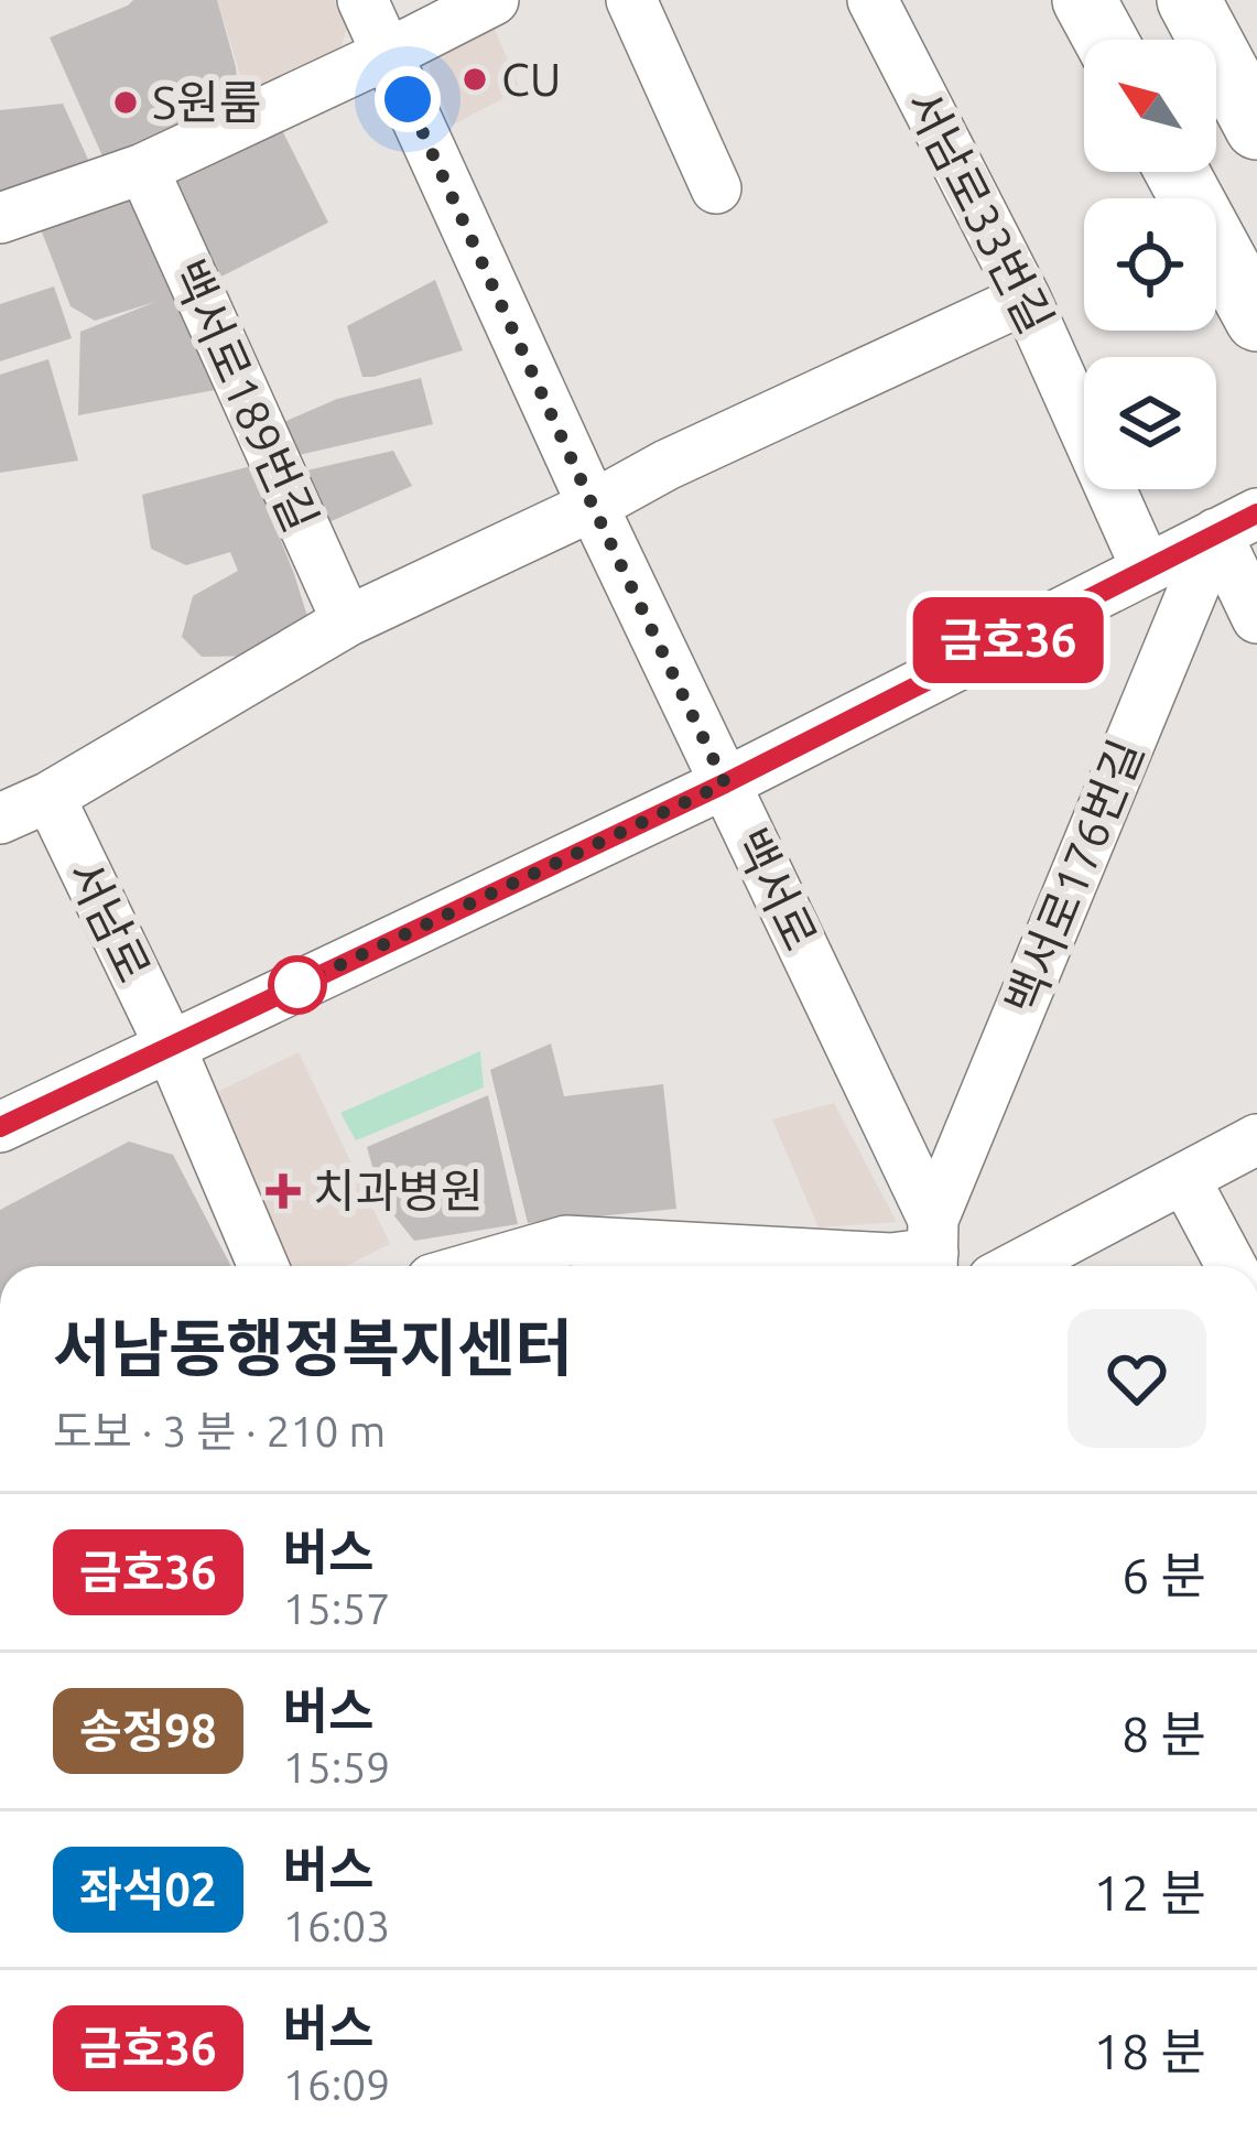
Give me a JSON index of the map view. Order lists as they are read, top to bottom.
{
  "streets": {
    "street": [
      "서남로33번길",
      "백서로189번길",
      "백서로176번길",
      "백서로",
      "서남로"
    ]
  },
  "crossings": [
    ["백서로176번길", "백서로"]
  ],
  "places": {
    "other": ["CU", "S원룸"],
    "health": ["치과병원"]
  },
  "lines": ["bus line 금호36"],
  "north": "top left",
  "page": {
    "on_map": "금호36",
    "heading": ["서남동행정복지센터", "도보 · 3 분 · 210 m"],
    "list": [
      {
        "mark": "금호36",
        "name": "버스",
        "note": "15:57",
        "value": "6 분"
      },
      {
        "mark": "송정98",
        "name": "버스",
        "note": "15:59",
        "value": "8 분"
      },
      {
        "mark": "좌석02",
        "name": "버스",
        "note": "16:03",
        "value": "12 분"
      },
      {
        "mark": "금호36",
        "name": "버스",
        "note": "16:09",
        "value": "18 분"
      }
    ]
  }
}
